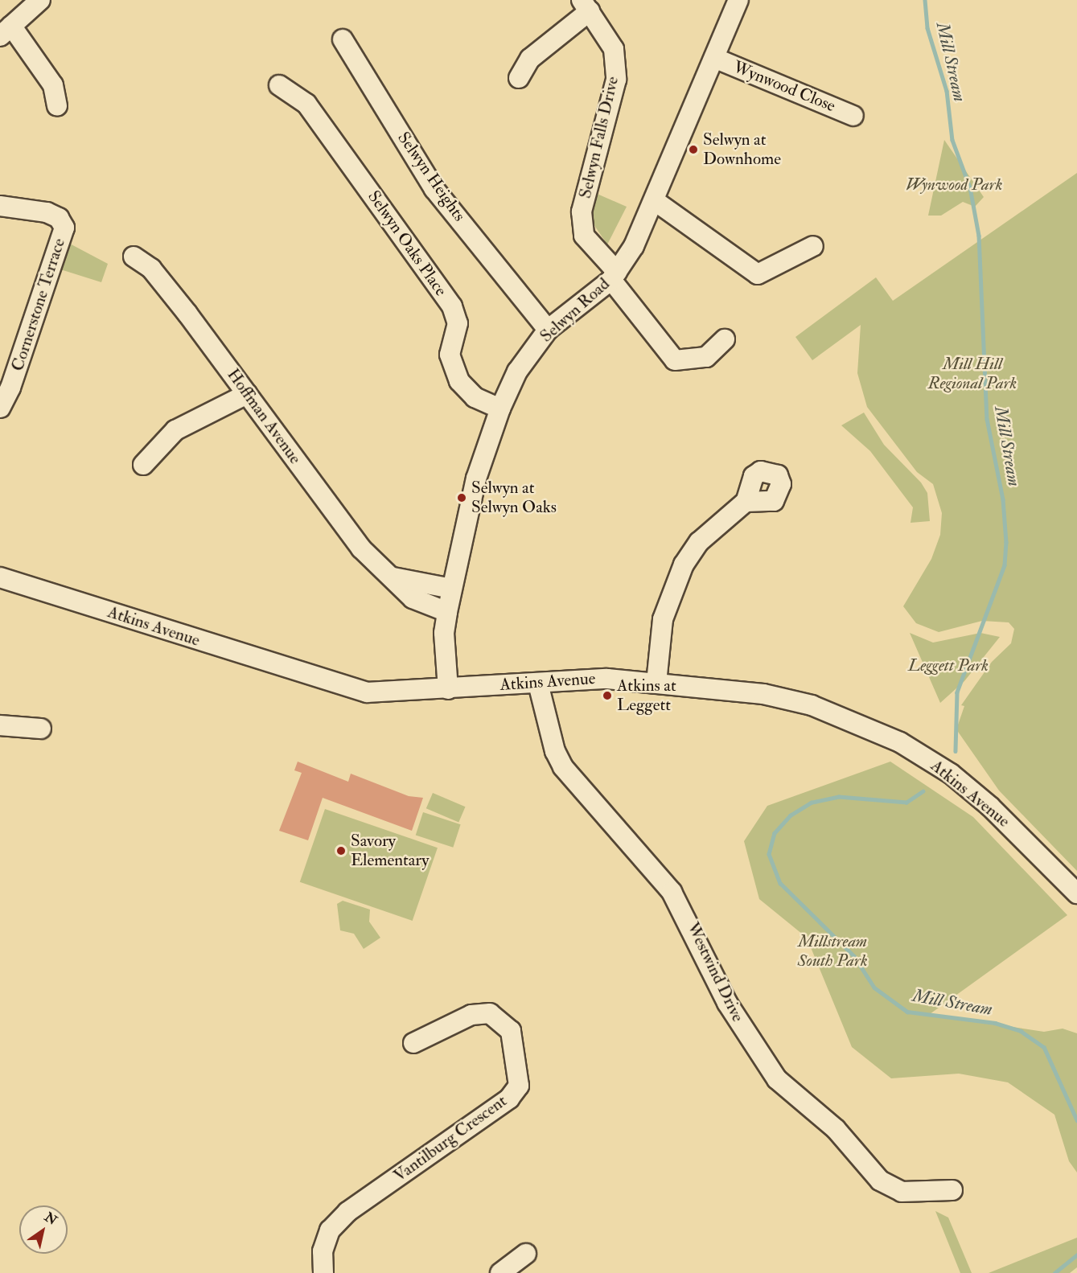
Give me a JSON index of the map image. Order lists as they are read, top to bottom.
{
  "streets": {
    "street": [
      "Wynwood Close",
      "Selwyn Falls Drive",
      "Selwyn Heights",
      "Selwyn Oaks Place",
      "Cornerstone Terrace",
      "Selwyn Road",
      "Hoffman Avenue",
      "Atkins Avenue",
      "Westwind Drive",
      "Vantilburg Crescent"
    ]
  },
  "crossings": [
    ["Wynwood Close", "Selwyn Road"],
    ["Selwyn Falls Drive", "Selwyn Road"],
    ["Selwyn Heights", "Selwyn Road"],
    ["Selwyn Oaks Place", "Selwyn Road"],
    ["Selwyn Road", "Hoffman Avenue"],
    ["Selwyn Road", "Atkins Avenue"],
    ["Atkins Avenue", "Westwind Drive"]
  ],
  "water": ["Mill Stream"],
  "parks": [
    "Wynwood Park",
    "Mill Hill Regional Park",
    "Leggett Park",
    "Millstream South Park"
  ],
  "places": [
    "Selwyn at Downhome",
    "Selwyn at Selwyn Oaks",
    "Atkins at Leggett",
    "Savory Elementary"
  ],
  "north": "top right"
}
